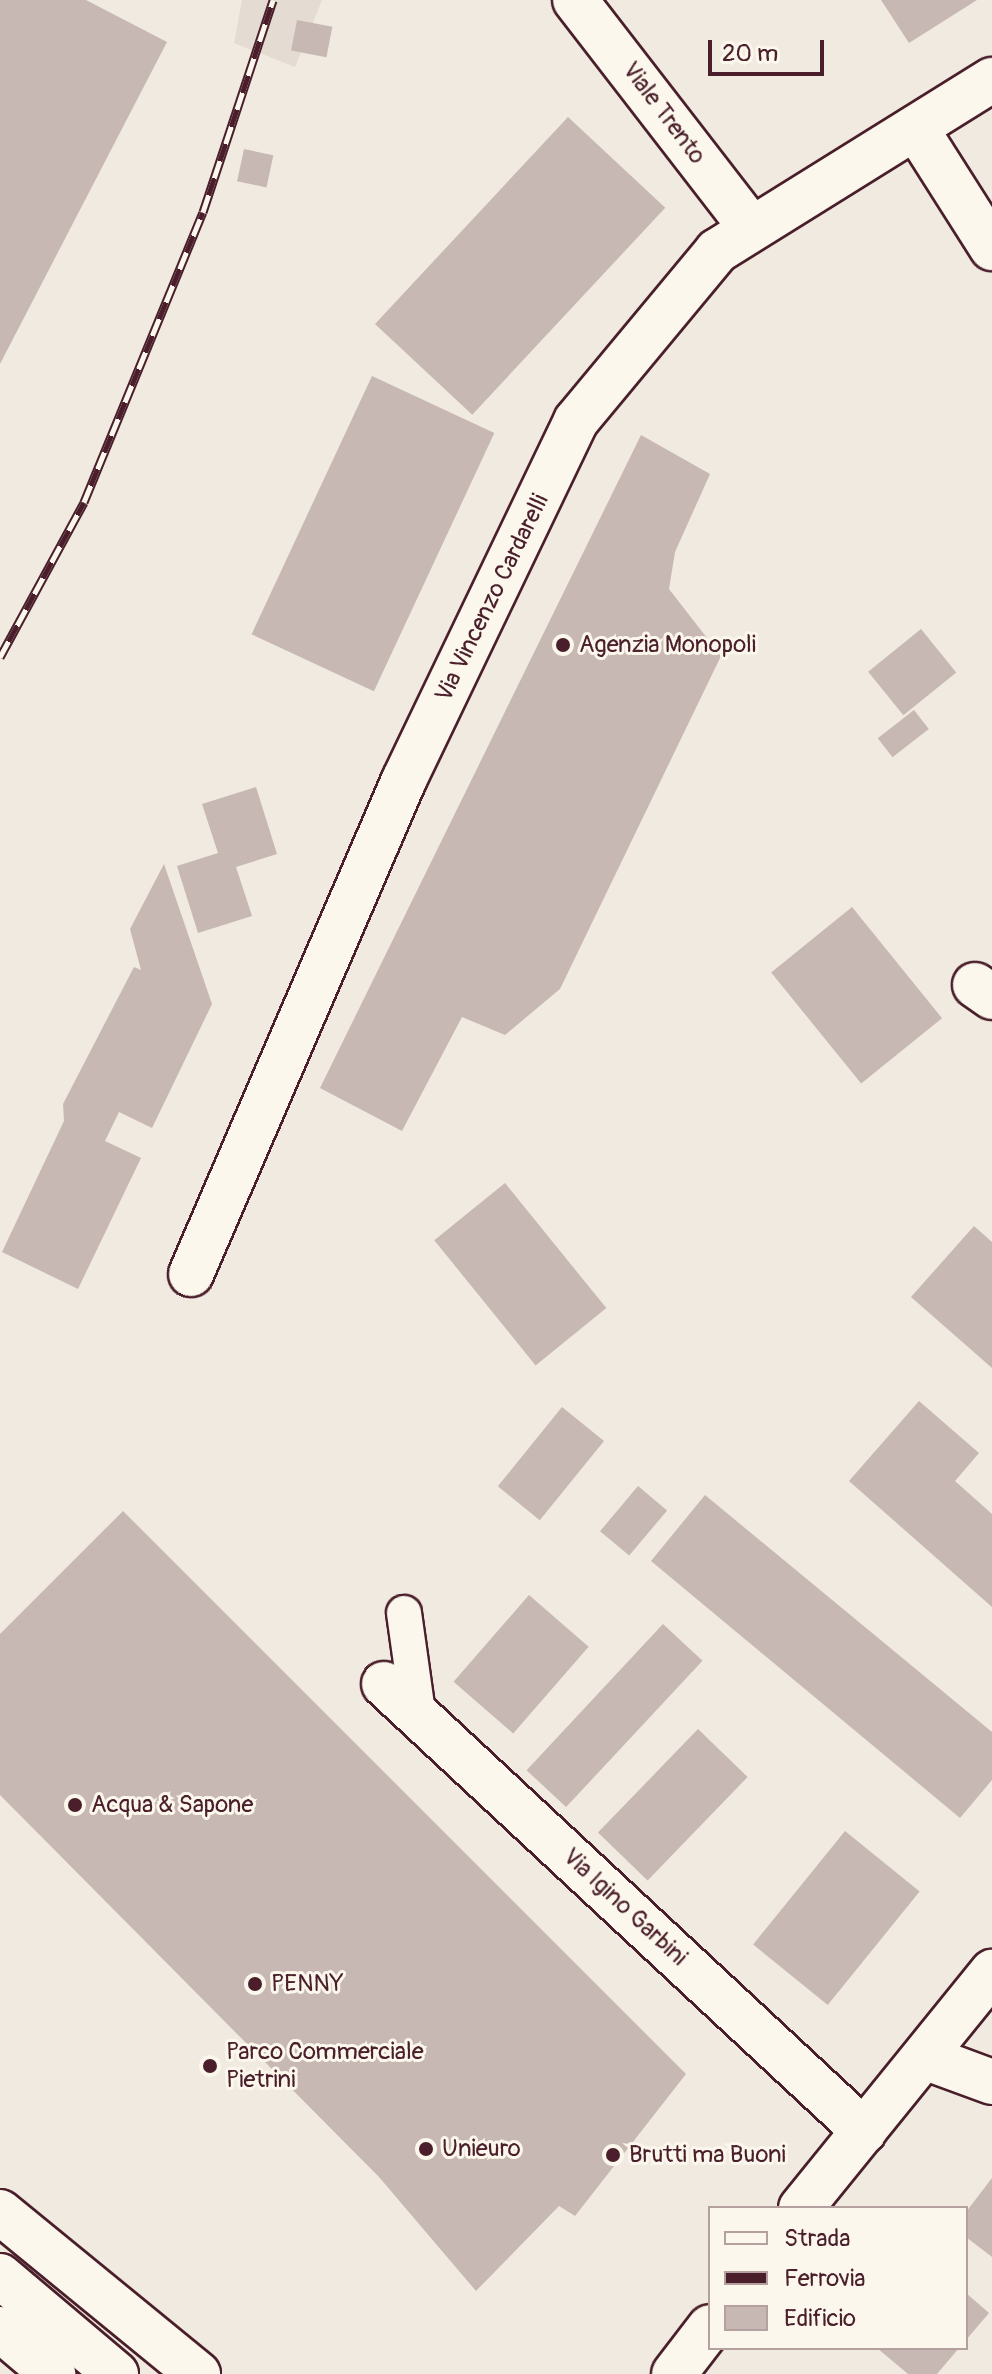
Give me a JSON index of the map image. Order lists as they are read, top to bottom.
{
  "streets": {
    "main road": ["Viale Trento", "Via Vincenzo Cardarelli", "Via Igino Garbini"]
  },
  "crossings": [
    ["Viale Trento", "Via Vincenzo Cardarelli"]
  ],
  "places": [
    "Agenzia Monopoli",
    "Acqua & Sapone",
    "PENNY",
    "Parco Commerciale Pietrini",
    "Unieuro",
    "Brutti ma Buoni"
  ],
  "legend": ["Strada", "Ferrovia", "Edificio"],
  "scale_bar": "20 m"
}
